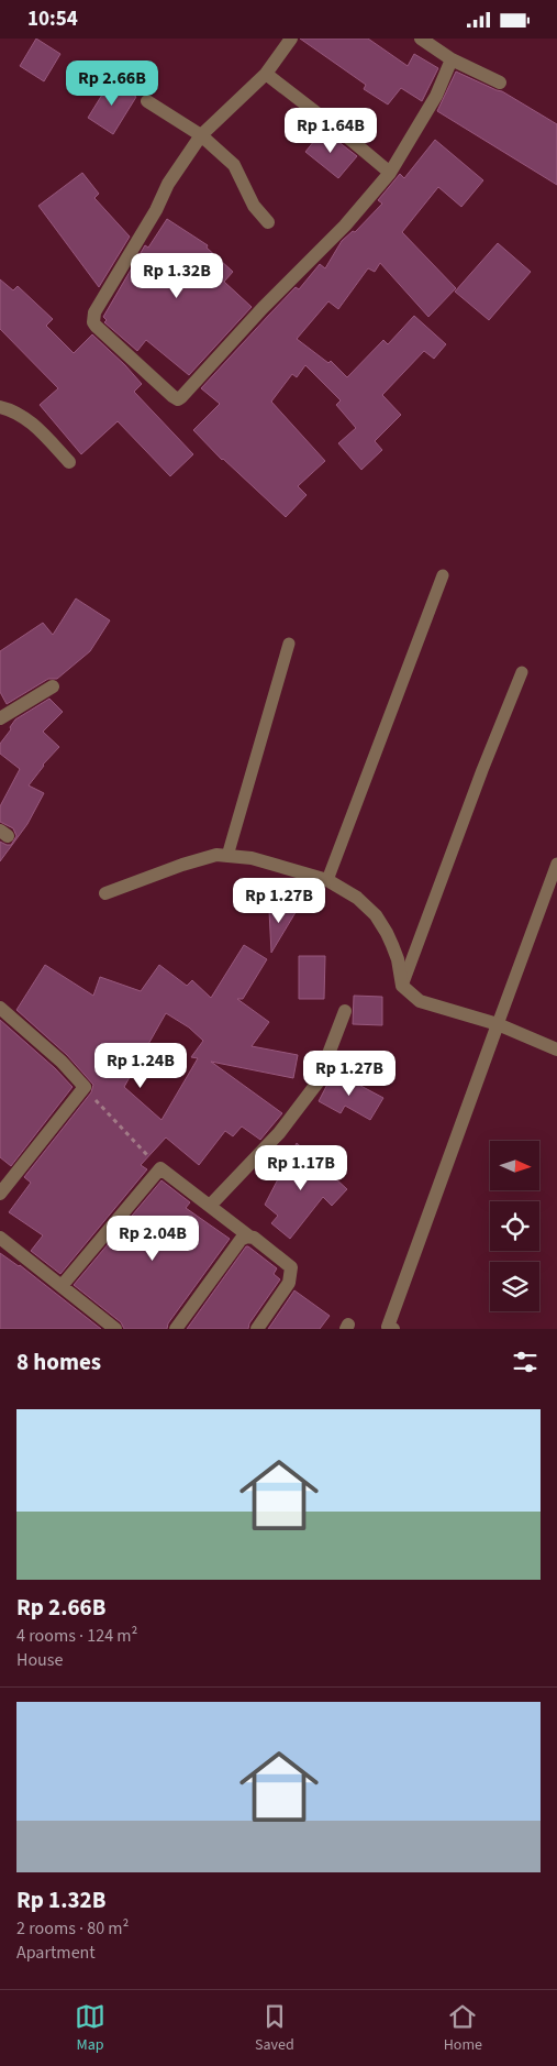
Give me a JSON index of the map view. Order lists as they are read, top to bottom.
{
  "north": "right",
  "page": {
    "status": "10:54",
    "price": [
      "Rp 2.66B",
      "Rp 1.64B",
      "Rp 1.32B",
      "Rp 1.27B",
      "Rp 1.24B",
      "Rp 1.27B",
      "Rp 1.17B",
      "Rp 2.04B"
    ],
    "heading": "8 homes",
    "list": [
      {
        "name": "Rp 2.66B",
        "note": "4 rooms · 124 m² · House"
      },
      {
        "name": "Rp 1.32B",
        "note": "2 rooms · 80 m² · Apartment"
      }
    ],
    "tabs": ["Map", "Saved", "Home"]
  }
}
